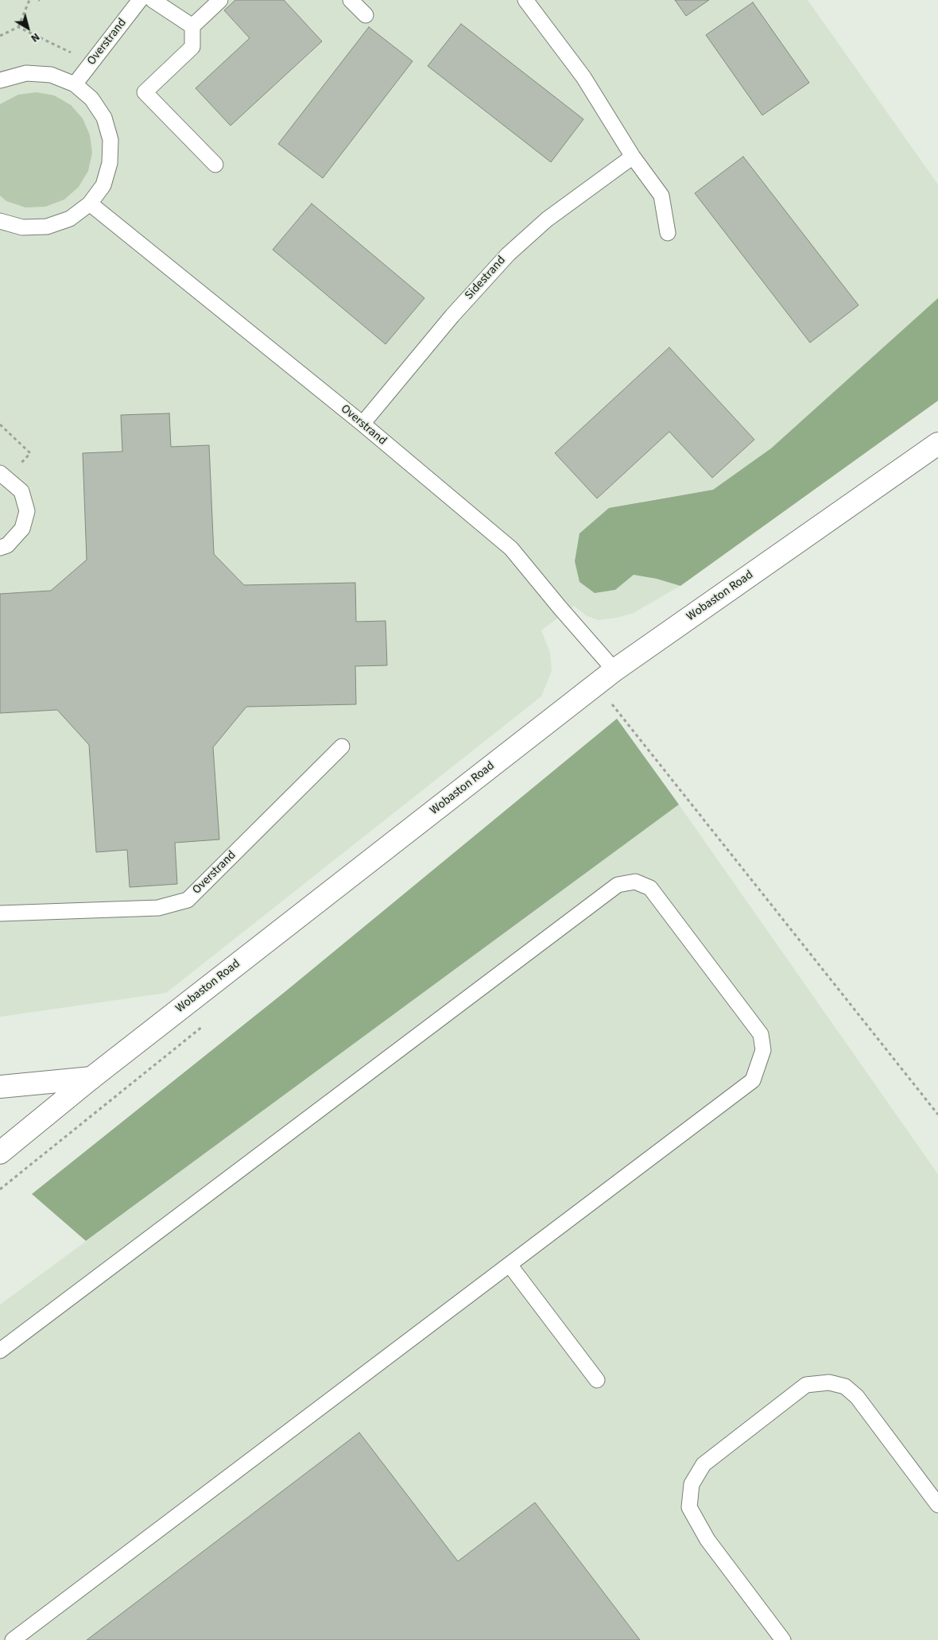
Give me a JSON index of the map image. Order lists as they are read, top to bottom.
{
  "streets": {
    "street": ["Wobaston Road"],
    "lane": ["Overstrand", "Sidestrand"]
  },
  "crossings": [
    ["Overstrand", "Sidestrand"],
    ["Overstrand", "Wobaston Road"]
  ],
  "north": "bottom right"
}
